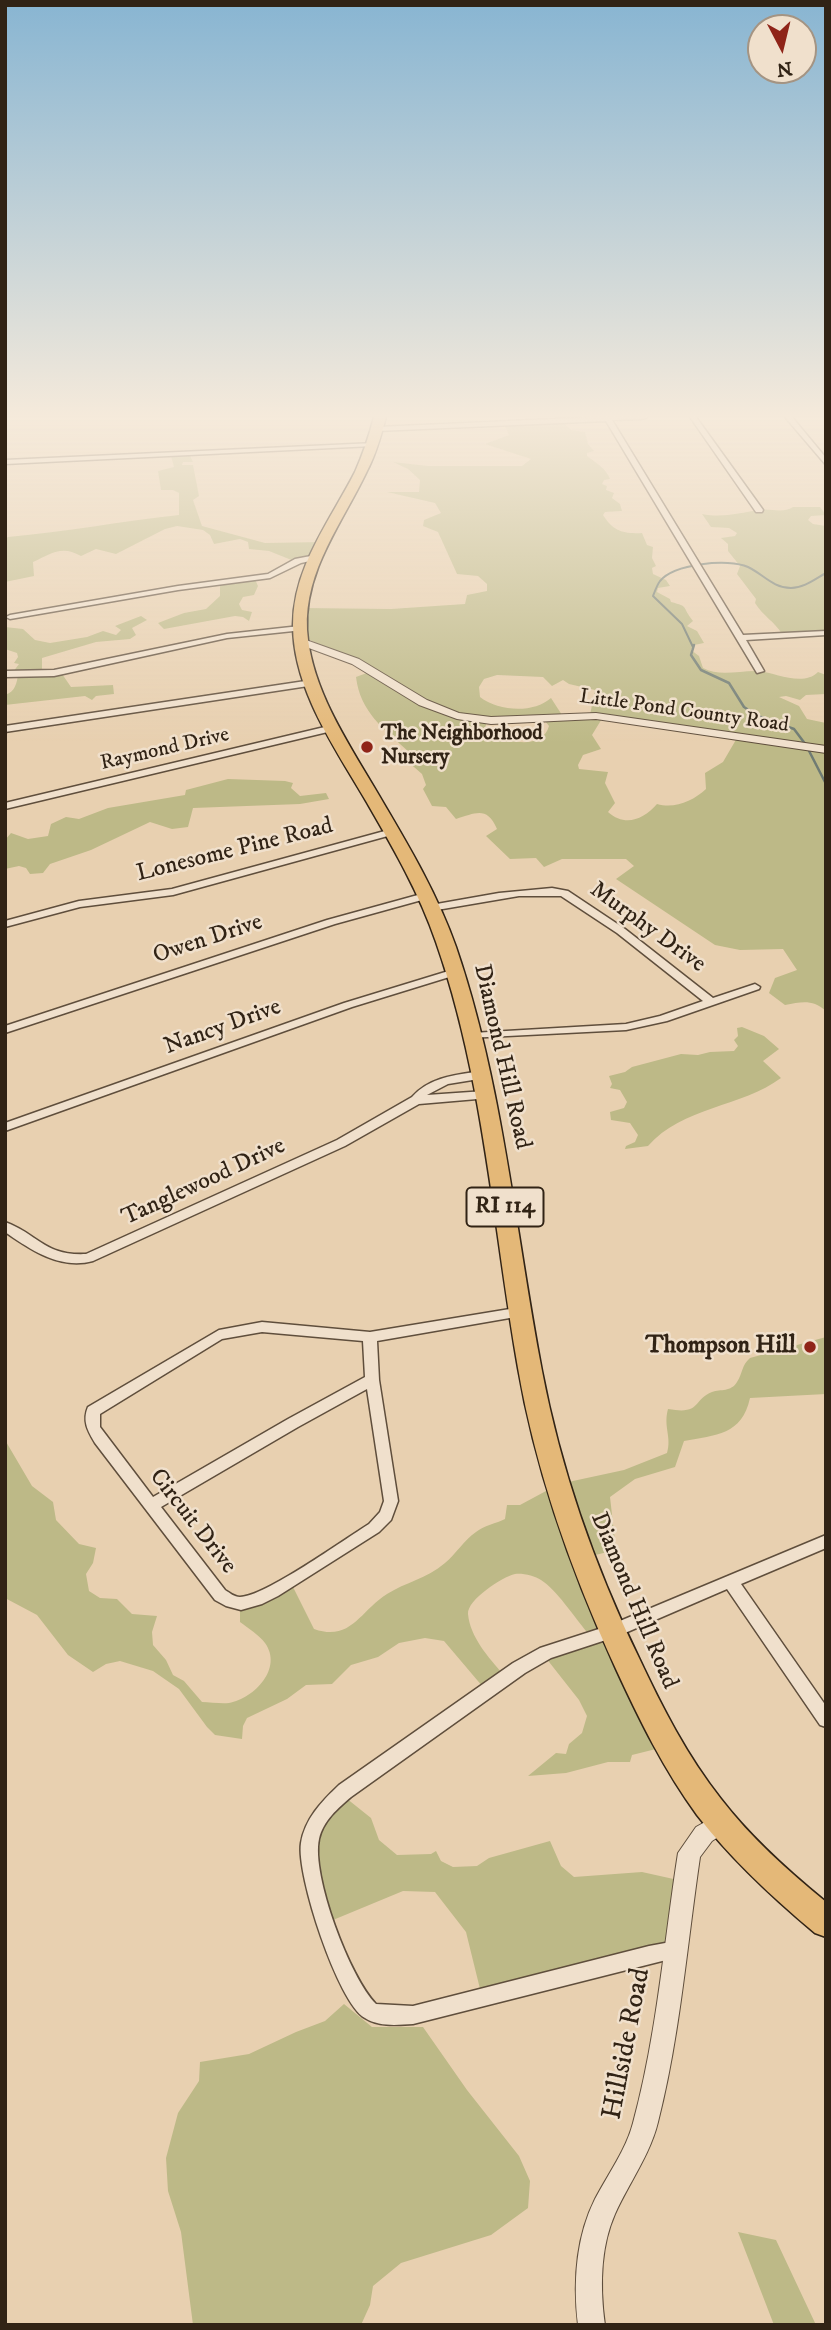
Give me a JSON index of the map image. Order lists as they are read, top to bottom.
{
  "streets": {
    "main road": ["Diamond Hill Road", "RI 114"],
    "street": [
      "Little Pond County Road",
      "Raymond Drive",
      "Lonesome Pine Road",
      "Murphy Drive",
      "Owen Drive",
      "Nancy Drive",
      "Tanglewood Drive",
      "Circuit Drive",
      "Hillside Road"
    ]
  },
  "crossings": [
    ["Little Pond County Road", "Diamond Hill Road"],
    ["Raymond Drive", "Diamond Hill Road"],
    ["Lonesome Pine Road", "Diamond Hill Road"],
    ["Murphy Drive", "Owen Drive"],
    ["Murphy Drive", "Diamond Hill Road"],
    ["Owen Drive", "Diamond Hill Road"],
    ["Nancy Drive", "Diamond Hill Road"],
    ["Diamond Hill Road", "Tanglewood Drive"],
    ["Diamond Hill Road", "Circuit Drive"],
    ["Diamond Hill Road", "Hillside Road"]
  ],
  "places": ["The Neighborhood Nursery", "Thompson Hill"],
  "north": "bottom"
}
